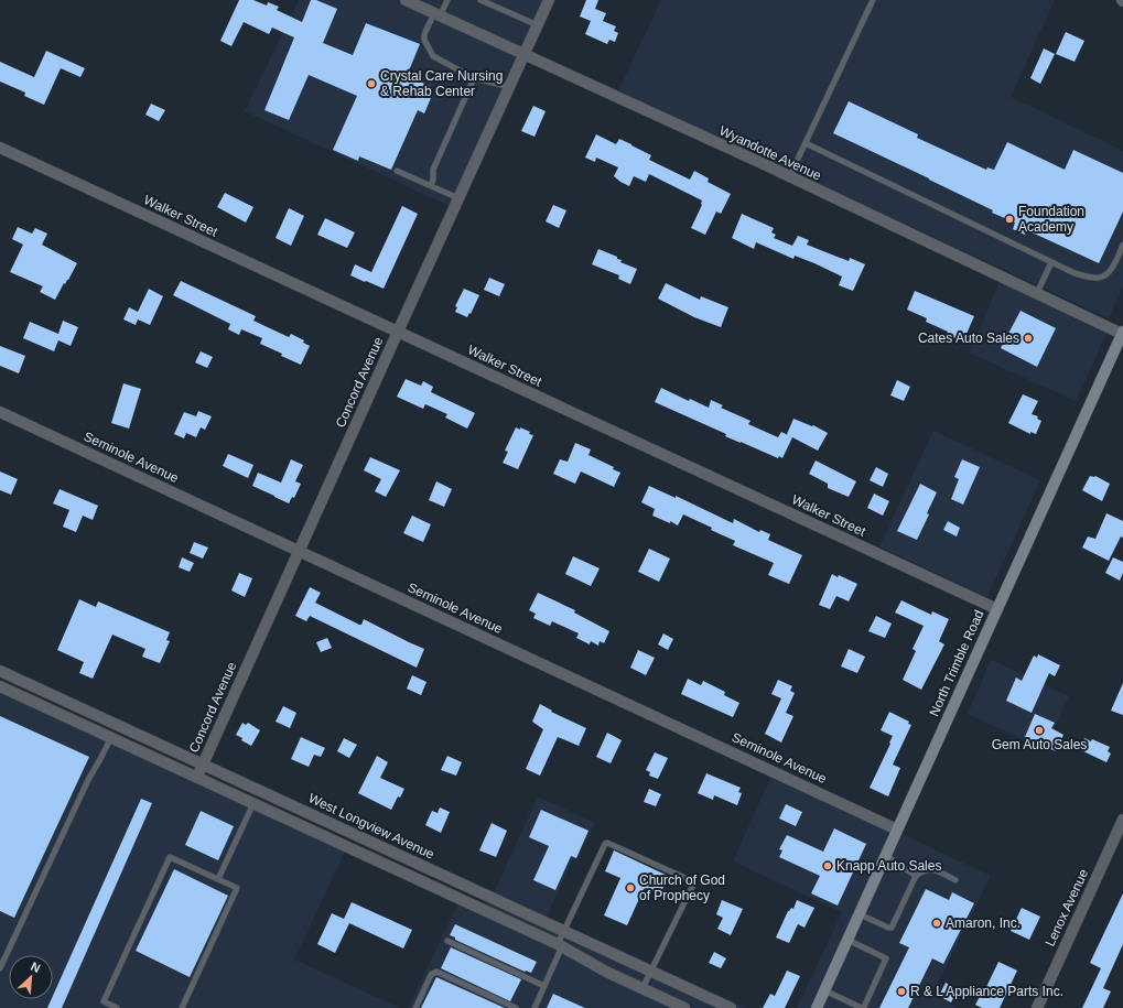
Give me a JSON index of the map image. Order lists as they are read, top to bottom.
{
  "streets": {
    "main road": ["North Trimble Road"],
    "street": [
      "Wyandotte Avenue",
      "Walker Street",
      "Concord Avenue",
      "Seminole Avenue",
      "West Longview Avenue",
      "Lenox Avenue"
    ]
  },
  "crossings": [
    ["Wyandotte Avenue", "Concord Avenue"],
    ["Wyandotte Avenue", "North Trimble Road"],
    ["Walker Street", "Concord Avenue"],
    ["Walker Street", "North Trimble Road"],
    ["Concord Avenue", "Seminole Avenue"],
    ["Concord Avenue", "West Longview Avenue"],
    ["Seminole Avenue", "North Trimble Road"]
  ],
  "places": [
    "Crystal Care Nursing & Rehab Center",
    "Foundation Academy",
    "Cates Auto Sales",
    "Gem Auto Sales",
    "Knapp Auto Sales",
    "Church of God of Prophecy",
    "Amaron, Inc.",
    "R & L Appliance Parts Inc."
  ],
  "north": "top right"
}
